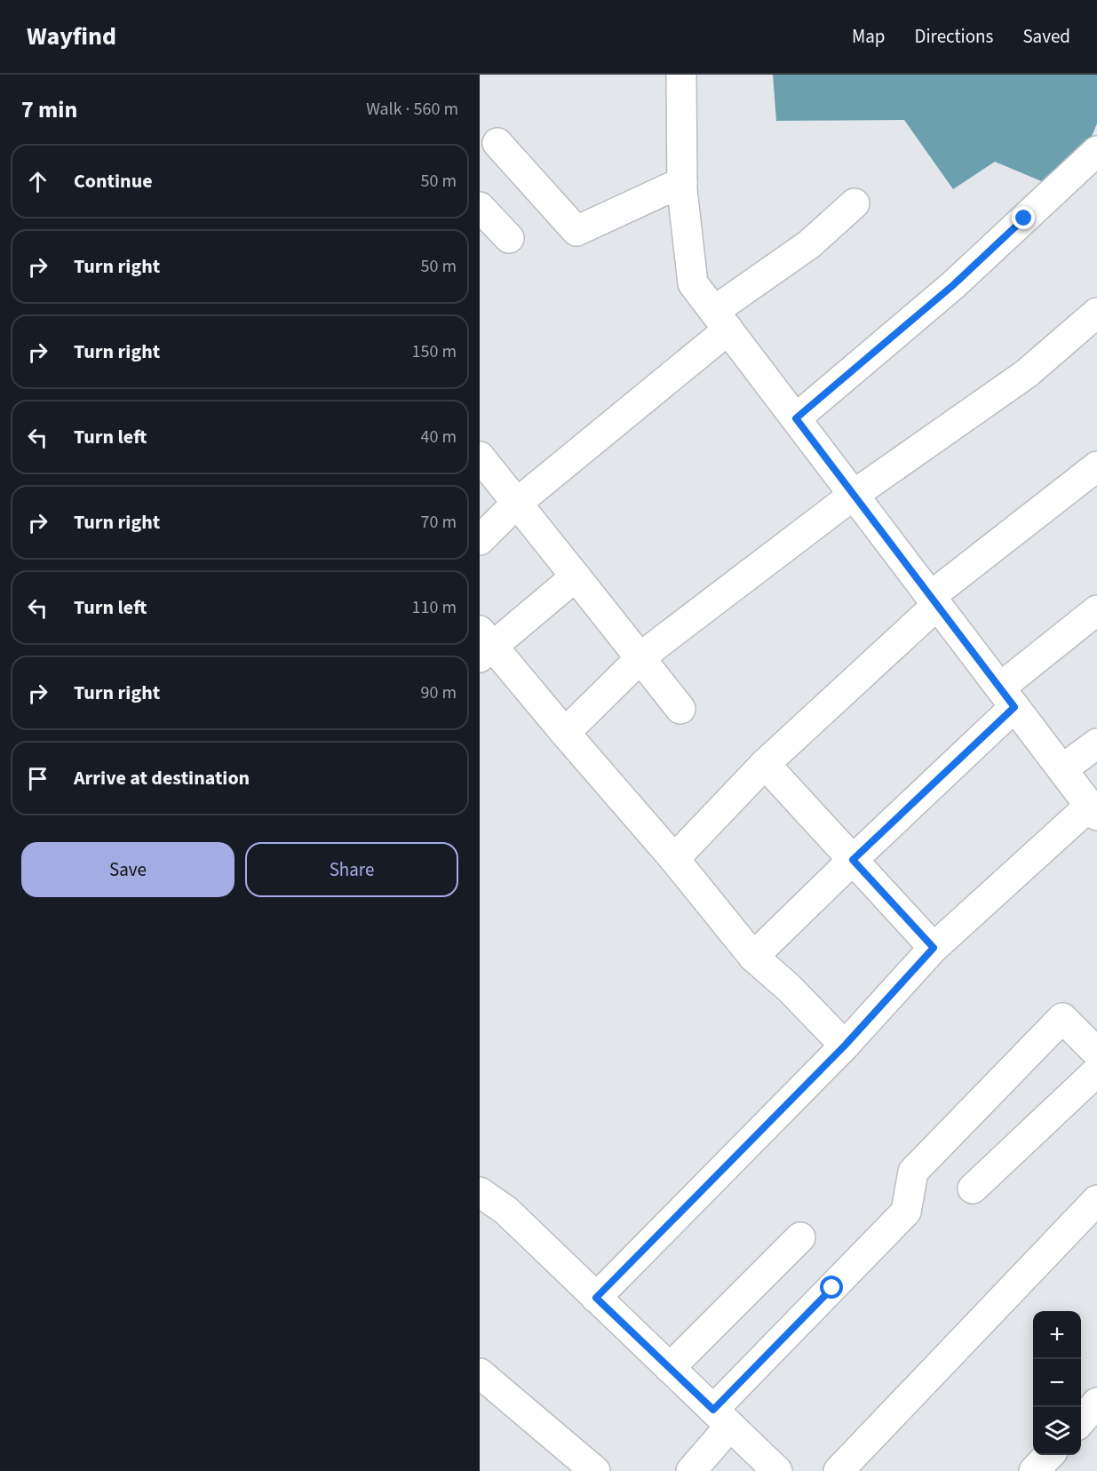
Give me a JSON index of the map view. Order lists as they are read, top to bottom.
{
  "page": {
    "header": "Wayfind",
    "nav": ["Map", "Directions", "Saved"],
    "heading": ["7 min", "Walk · 560 m"],
    "list": [
      ["Continue", "50 m"],
      ["Turn right", "50 m"],
      ["Turn right", "150 m"],
      ["Turn left", "40 m"],
      ["Turn right", "70 m"],
      ["Turn left", "110 m"],
      ["Turn right", "90 m"],
      "Arrive at destination"
    ],
    "buttons": ["Save", "Share"],
    "map_buttons": ["+", "−"]
  }
}
